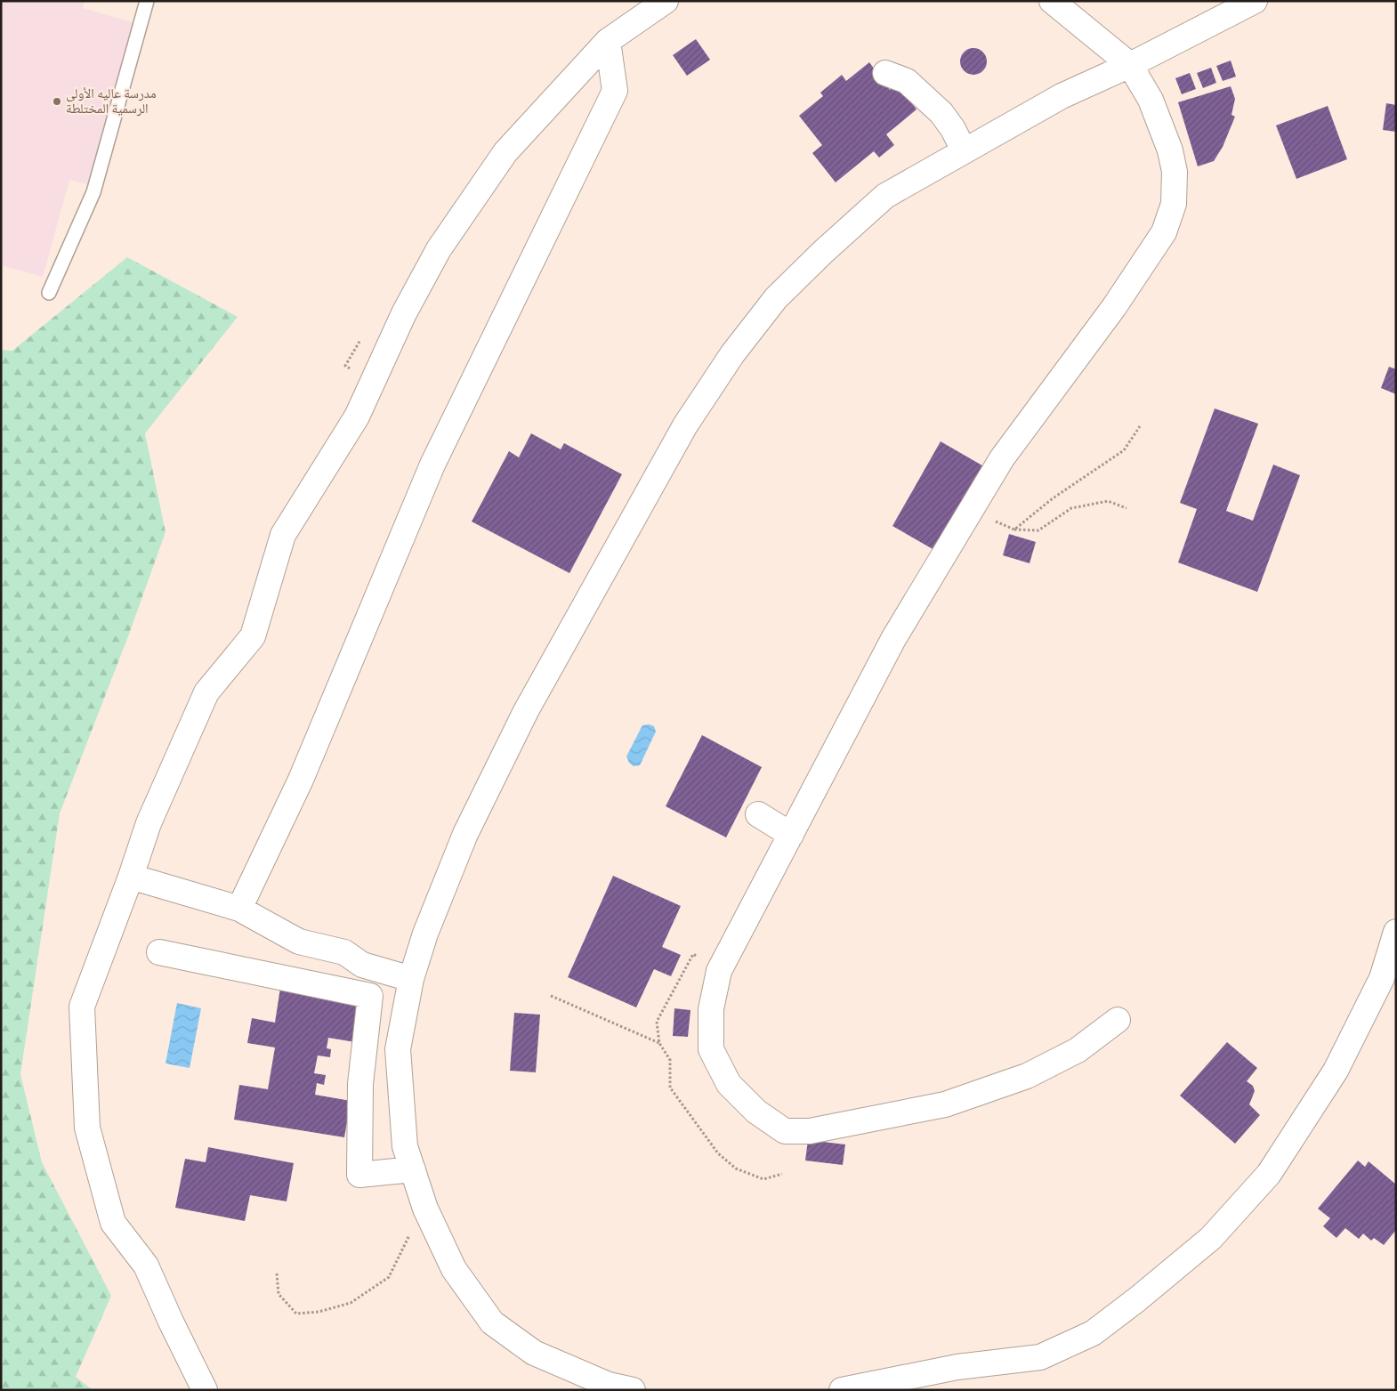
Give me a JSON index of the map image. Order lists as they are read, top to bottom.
{
  "places": ["مدرسة عاليه الأولى الرسمية المختلطة"]
}
